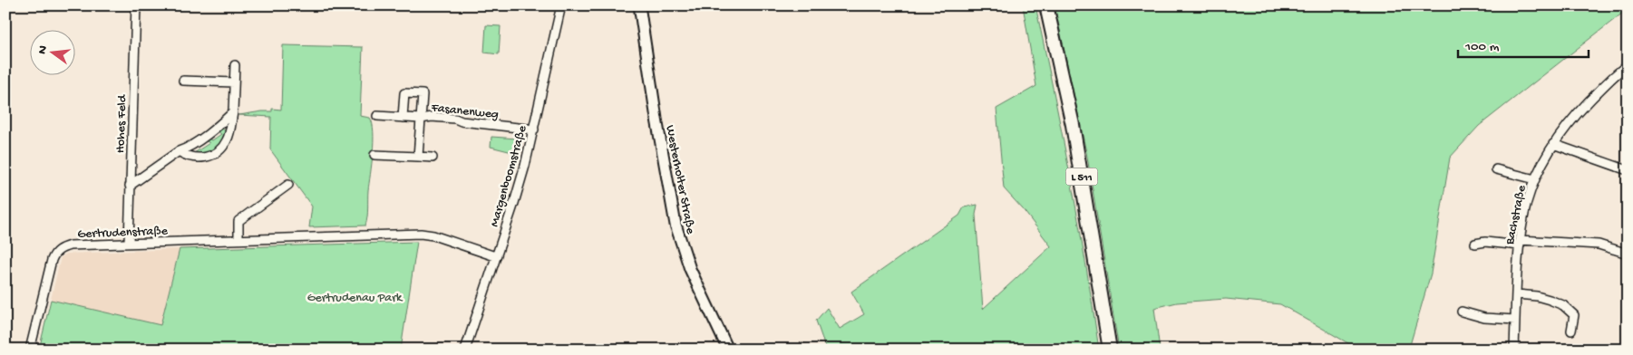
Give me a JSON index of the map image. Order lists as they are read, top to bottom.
{
  "streets": {
    "highway": ["L 511"],
    "street": [
      "Fasanenweg",
      "Hohes Feld",
      "Margenboomstraße",
      "Westerholter Straße",
      "Bachstraße",
      "Gertrudenstraße"
    ]
  },
  "crossings": [
    ["Fasanenweg", "Margenboomstraße"],
    ["Hohes Feld", "Gertrudenstraße"],
    ["Margenboomstraße", "Gertrudenstraße"]
  ],
  "parks": ["Gertrudenau Park"],
  "scale_bar": "100 m",
  "north": "left"
}
